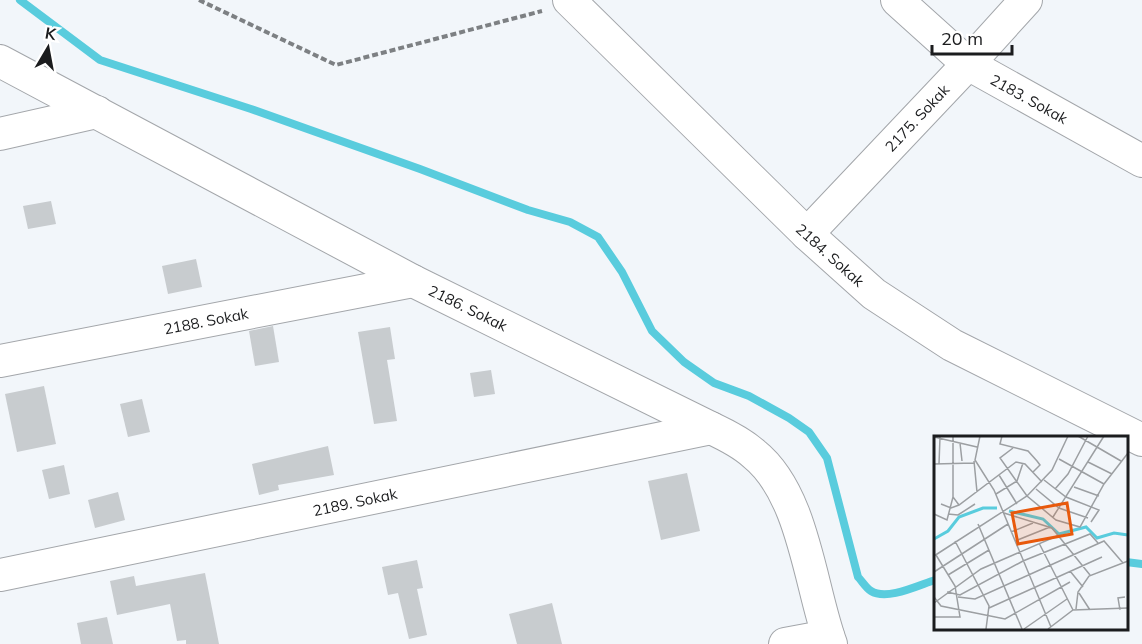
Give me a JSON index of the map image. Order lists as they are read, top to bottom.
{
  "streets": {
    "street": [
      "2183. Sokak",
      "2175. Sokak",
      "2184. Sokak",
      "2186. Sokak",
      "2188. Sokak",
      "2189. Sokak"
    ]
  },
  "crossings": [
    ["2183. Sokak", "2175. Sokak"],
    ["2175. Sokak", "2184. Sokak"],
    ["2186. Sokak", "2188. Sokak"],
    ["2186. Sokak", "2189. Sokak"]
  ],
  "scale_bar": "20 m",
  "north": "top"
}
